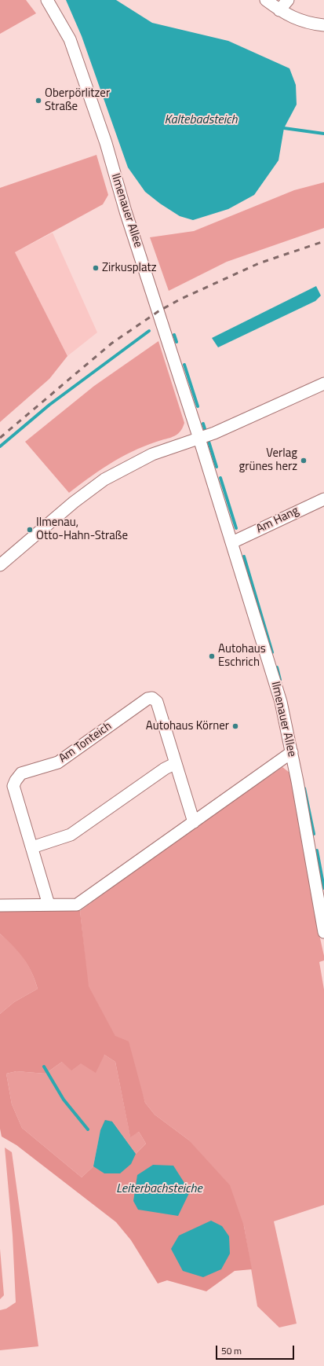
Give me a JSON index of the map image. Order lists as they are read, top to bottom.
{
  "streets": {
    "street": ["Ilmenauer Allee", "Am Hang", "Am Tonteich"]
  },
  "crossings": [
    ["Ilmenauer Allee", "Am Hang"]
  ],
  "water": ["Kaltebadsteich", "Leiterbachsteiche"],
  "places": [
    "Oberpörlitzer Straße",
    "Zirkusplatz",
    "Verlag grünes herz",
    "Ilmenau, Otto-Hahn-Straße",
    "Autohaus Eschrich",
    "Autohaus Körner"
  ],
  "scale_bar": "50 m"
}
